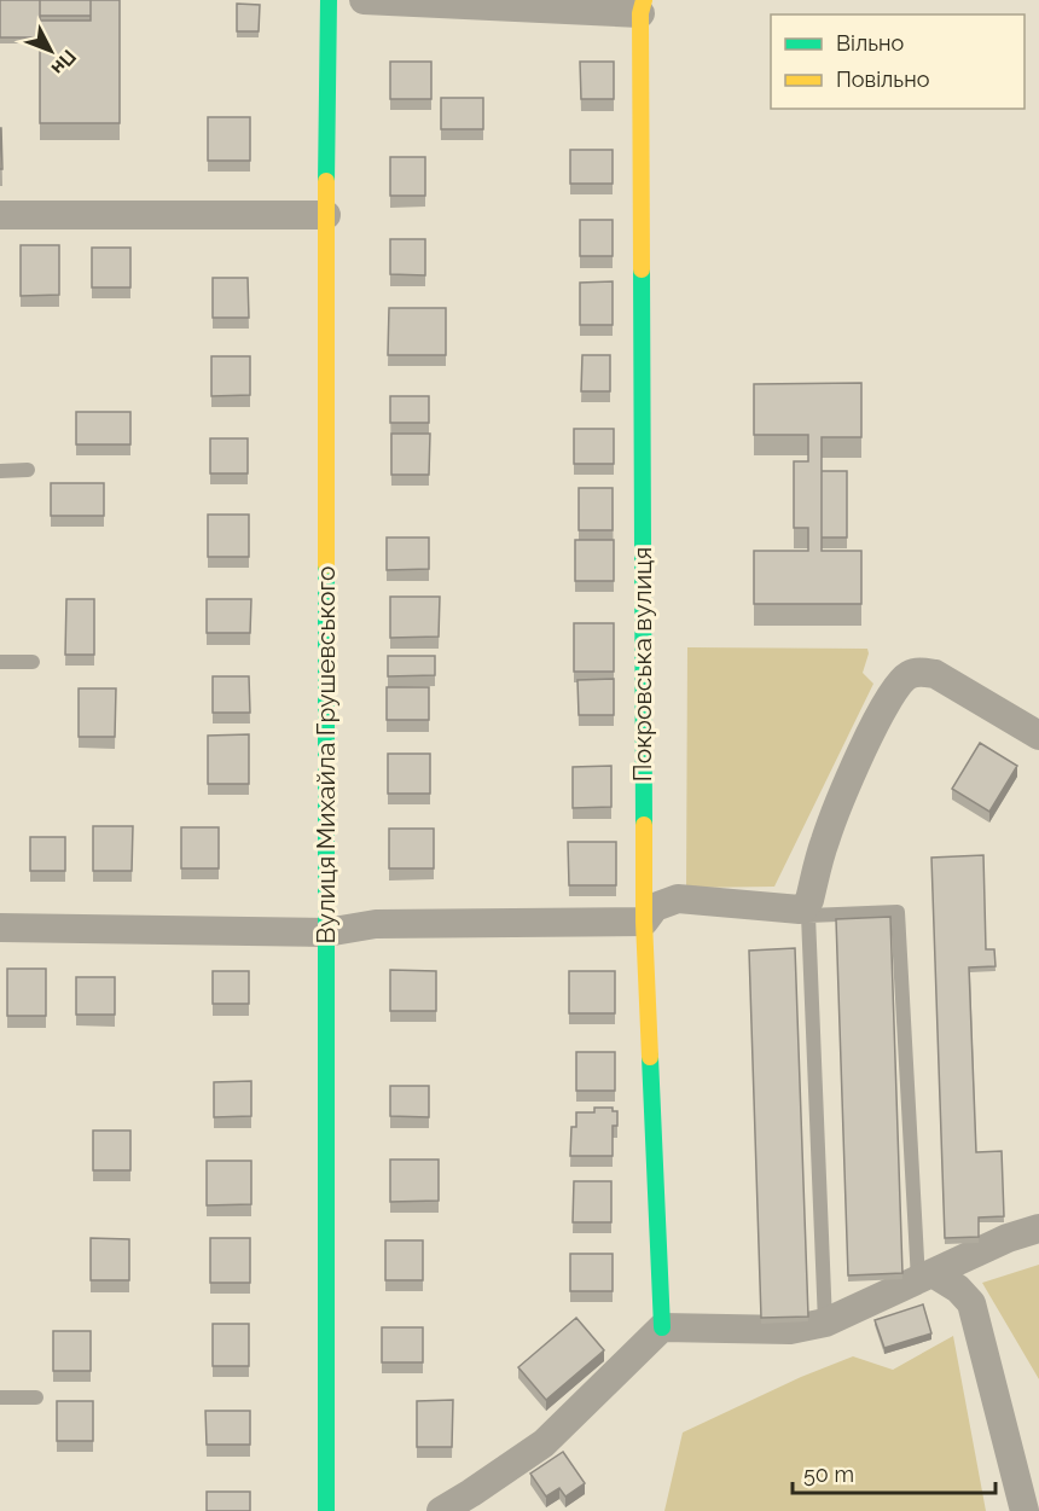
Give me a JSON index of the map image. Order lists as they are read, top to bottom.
{
  "streets": {
    "street": ["Покровська вулиця", "Вулиця Михайла Грушевського"]
  },
  "legend": ["Вільно", "Повільно"],
  "scale_bar": "50 m",
  "north": "bottom right"
}
